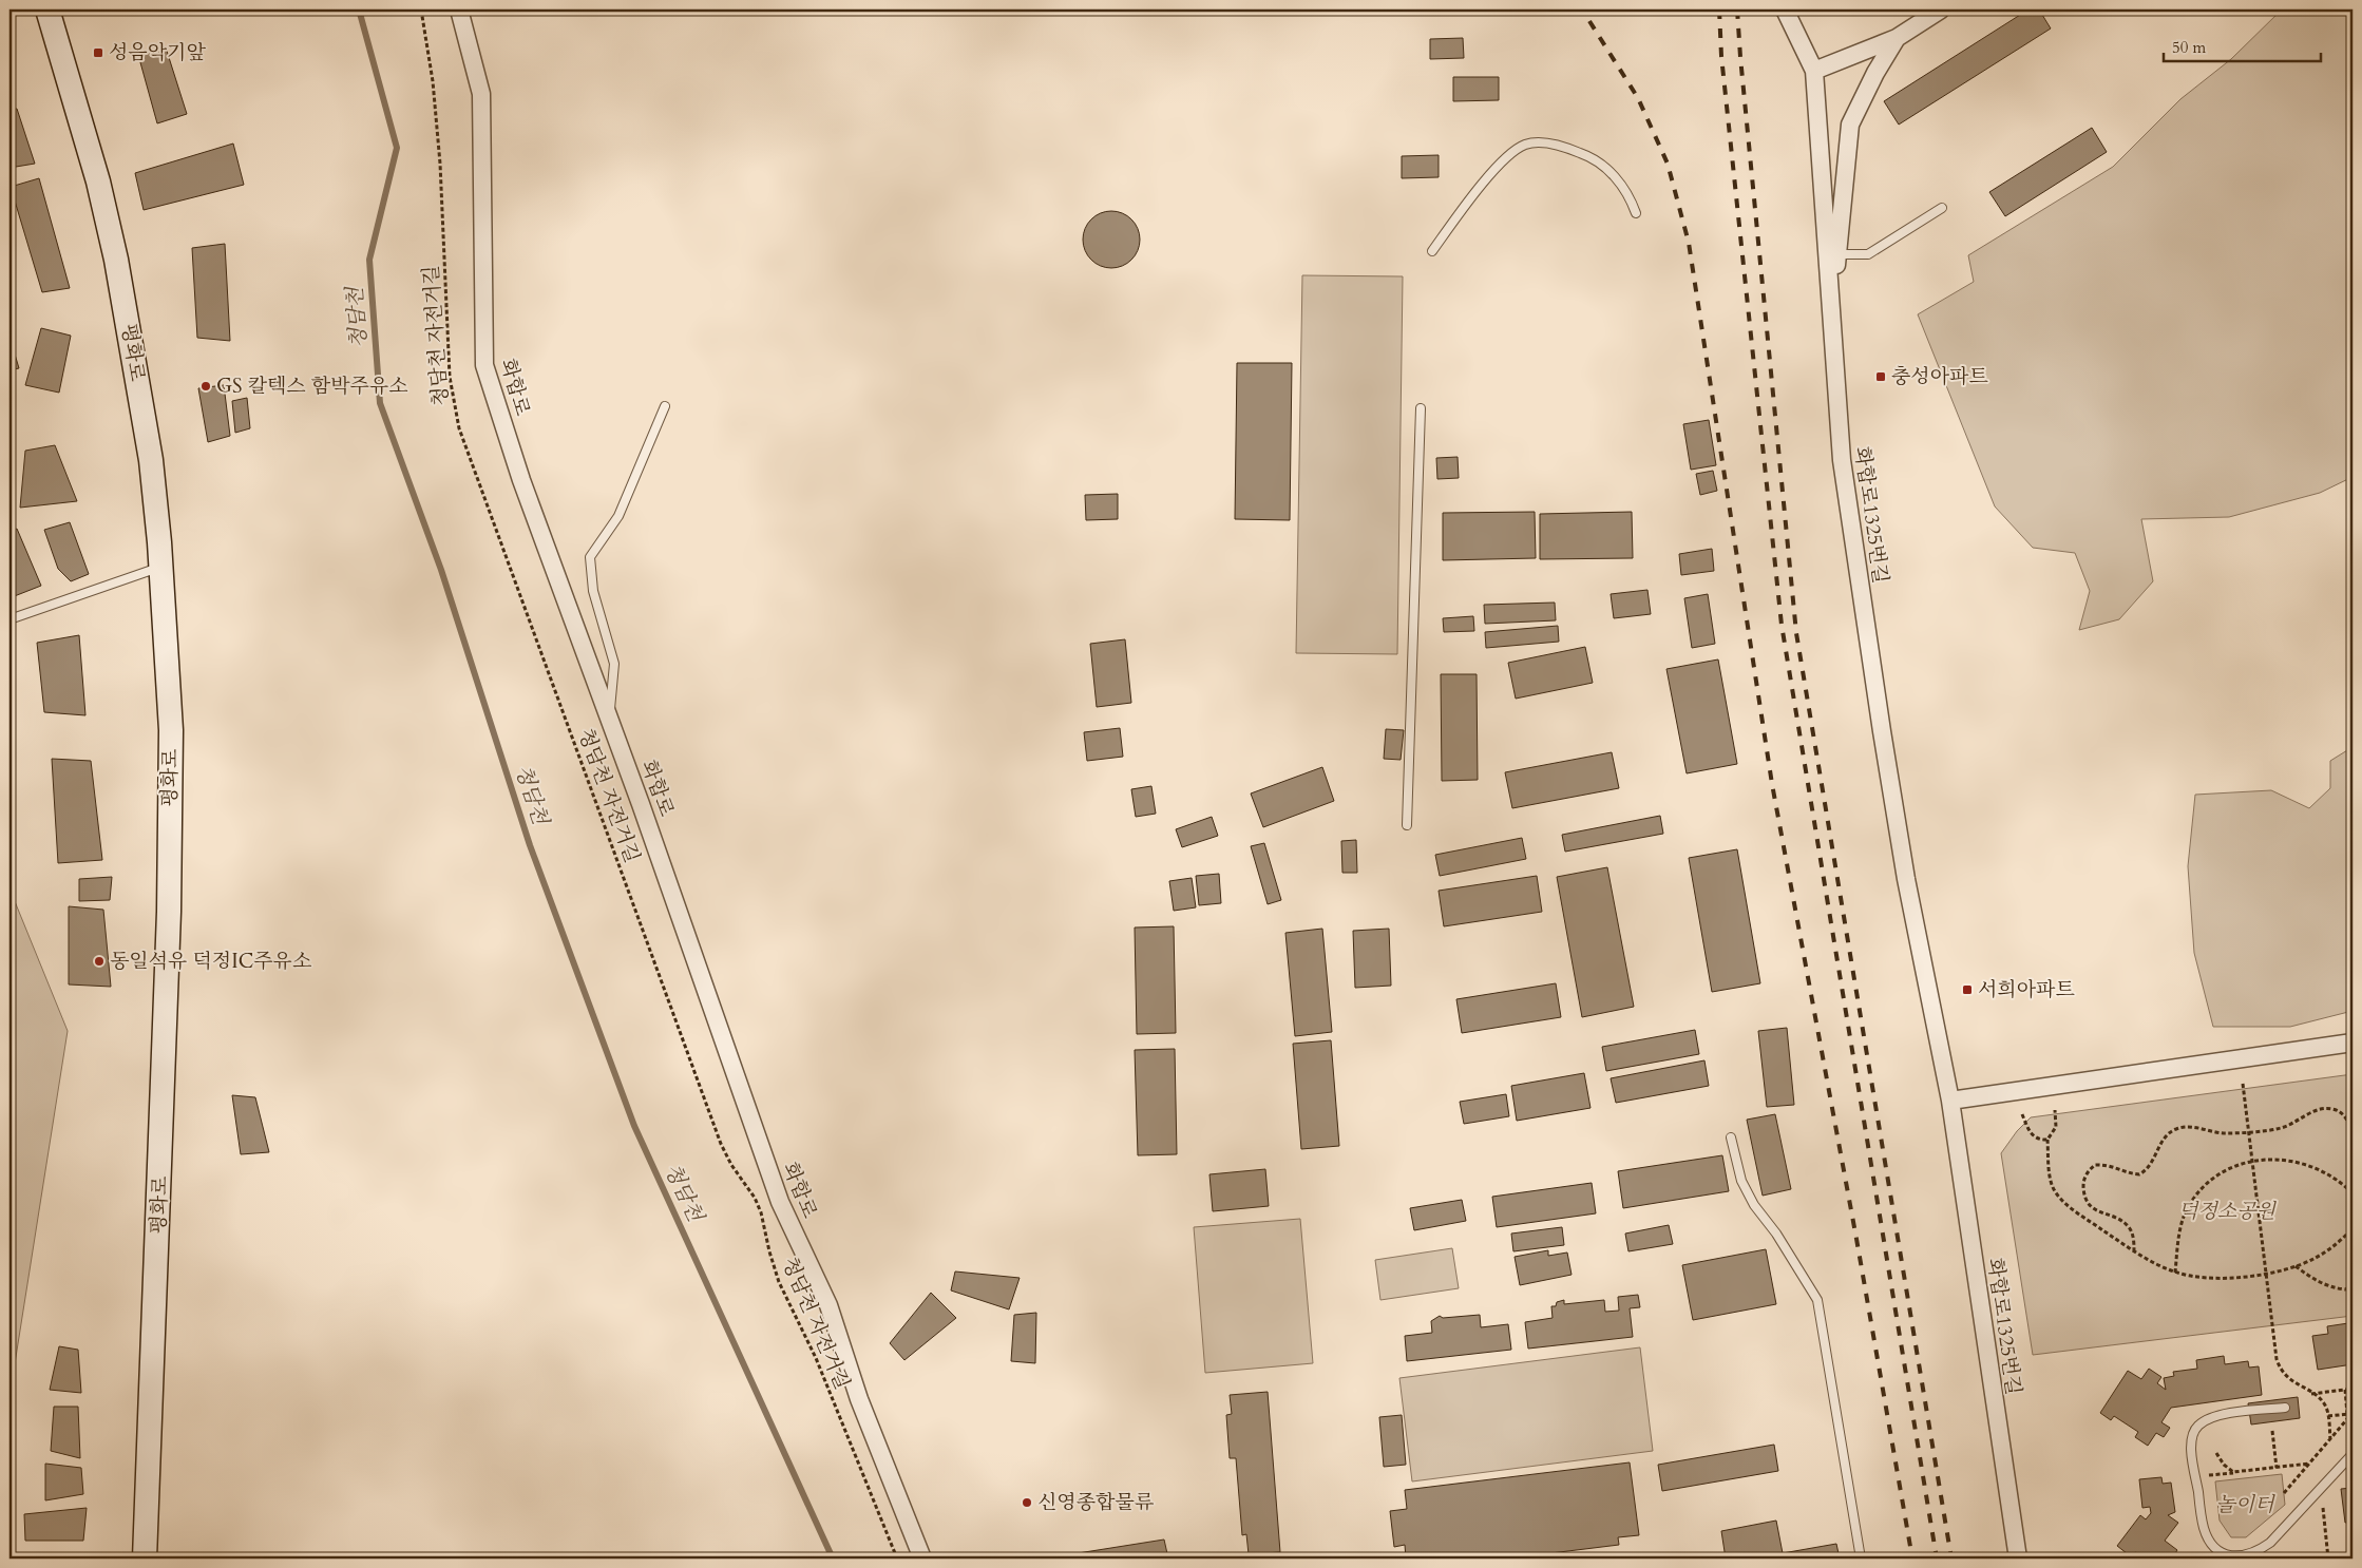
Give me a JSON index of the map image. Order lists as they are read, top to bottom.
{
  "streets": {
    "main road": ["평화로"],
    "street": ["화합로", "화합로1325번길"],
    "path": ["청담천 자전거길"]
  },
  "water": ["청담천"],
  "parks": ["덕정소공원", "놀이터"],
  "places": {
    "transit": ["성음악기앞", "충성아파트", "서희아파트"],
    "other": ["GS 칼텍스 함박주유소", "동일석유 덕정IC주유소", "신영종합물류"]
  },
  "scale_bar": "50 m"
}
